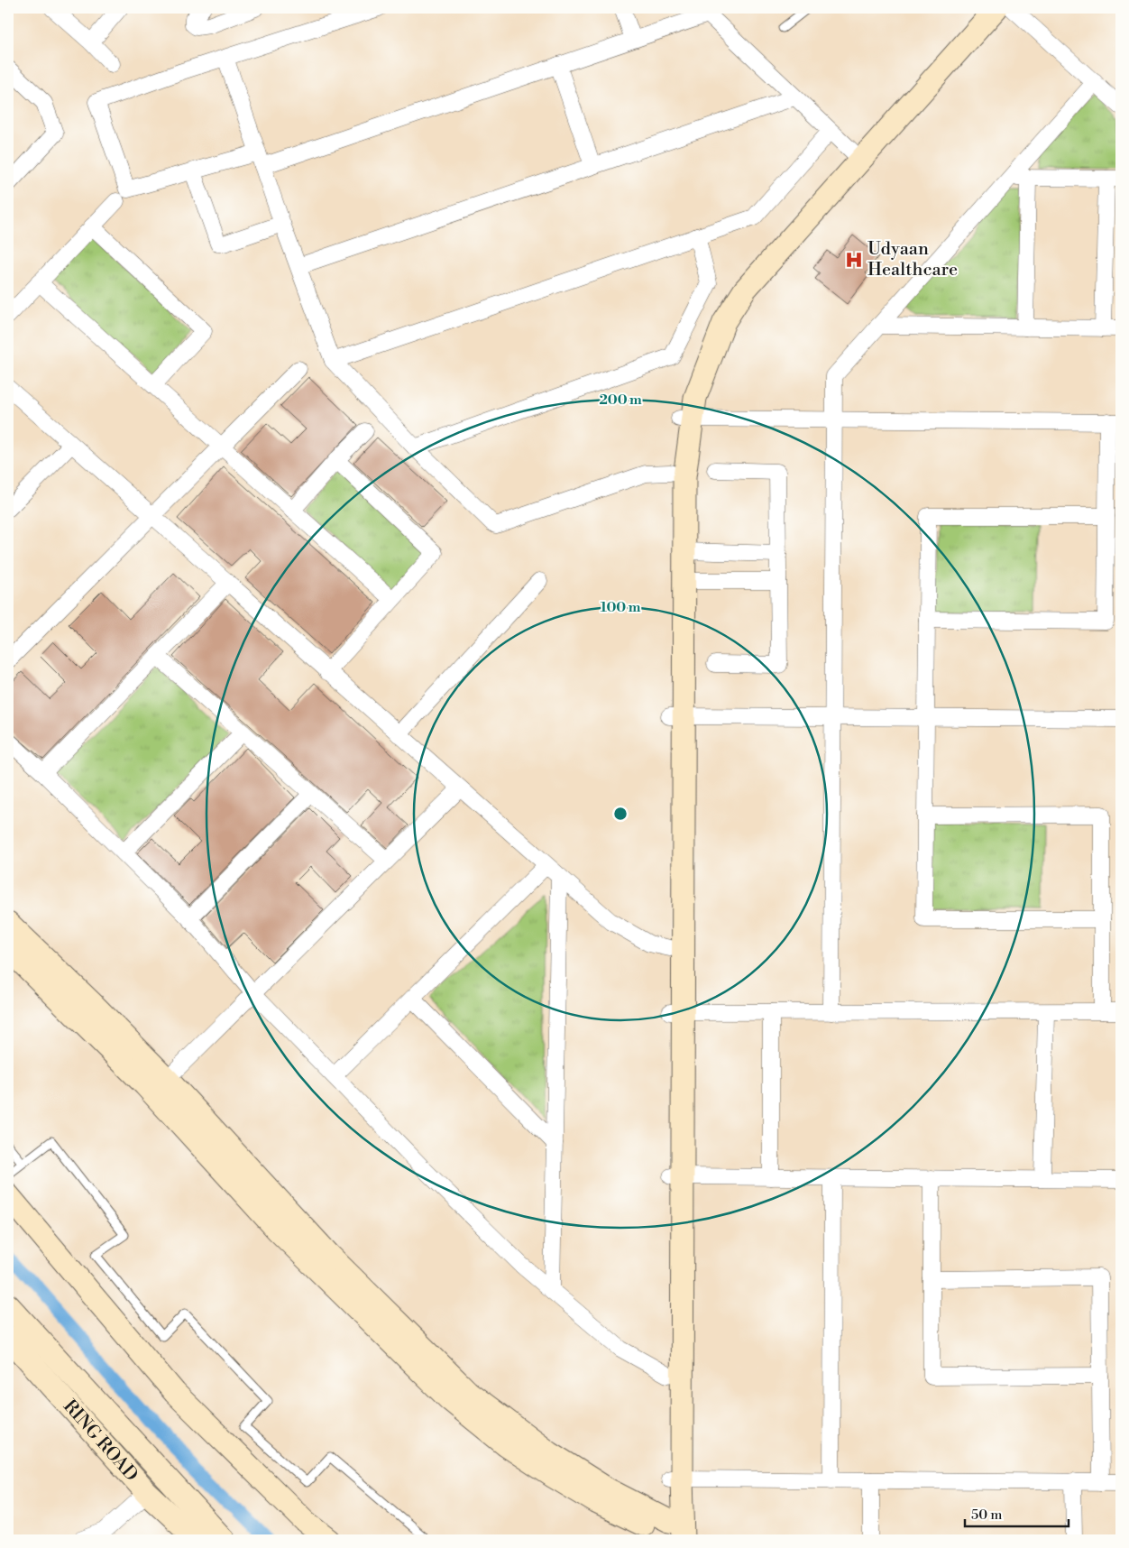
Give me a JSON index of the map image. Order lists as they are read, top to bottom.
{
  "streets": {
    "street": ["RING ROAD"]
  },
  "places": {
    "hospital": ["Udyaan Healthcare"]
  },
  "scale_bar": "50 m",
  "rings": ["200 m", "100 m"]
}
